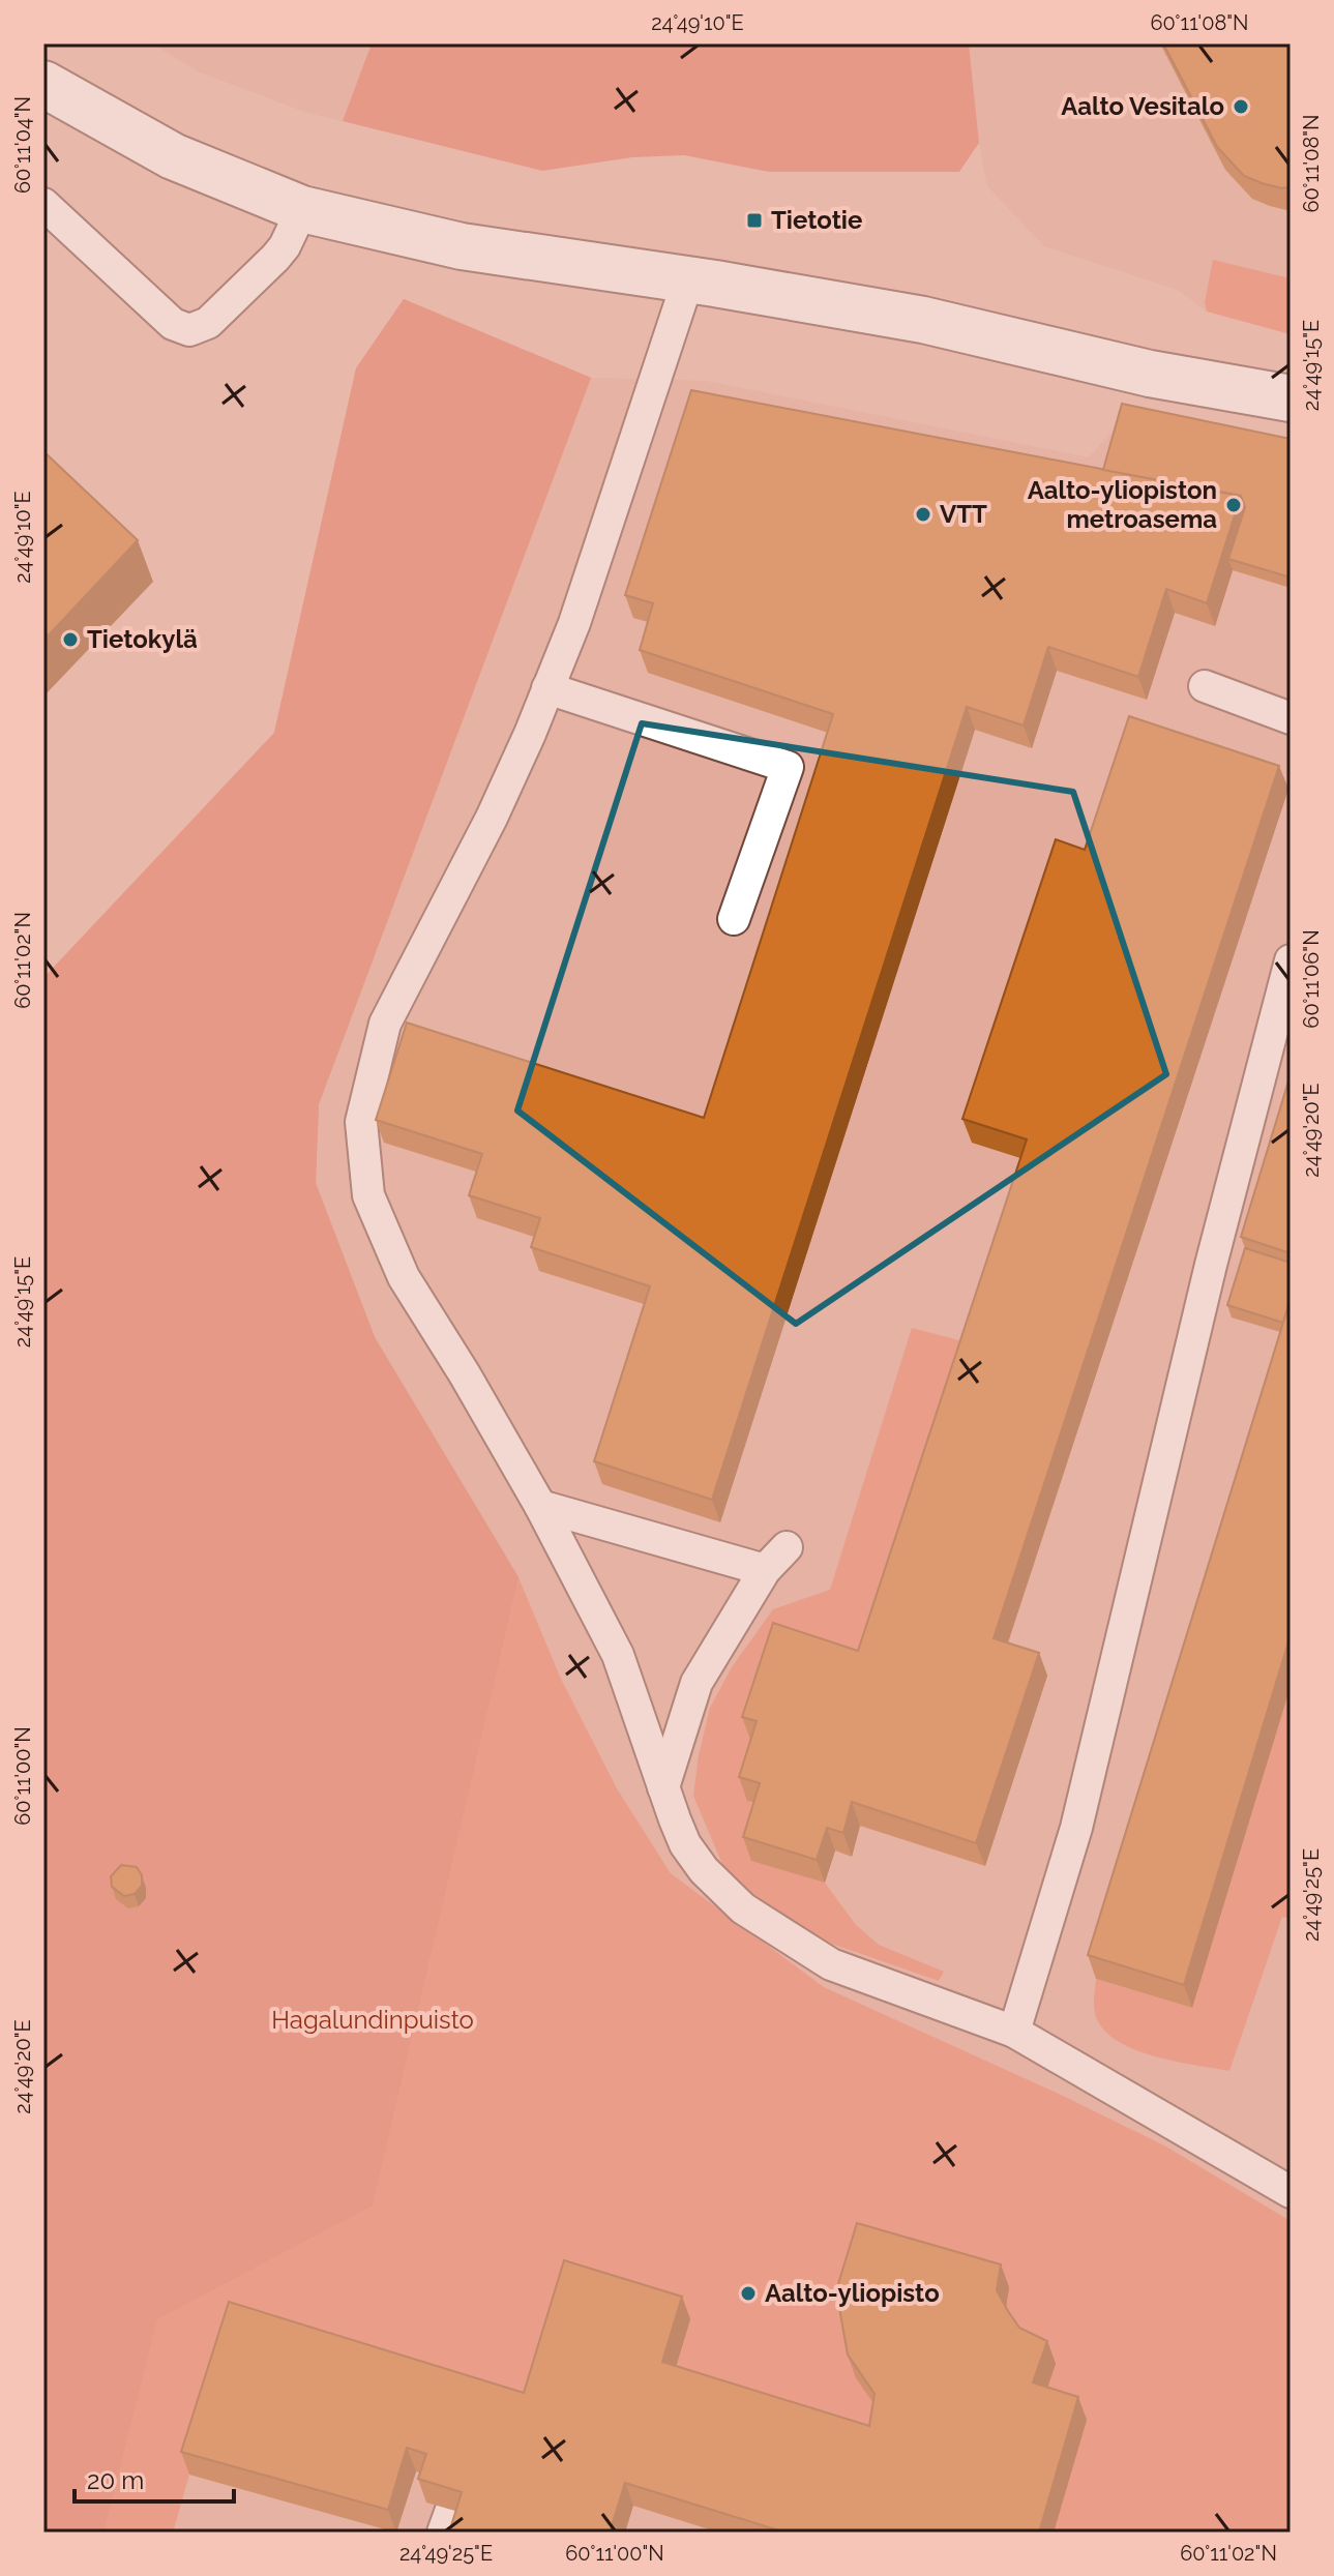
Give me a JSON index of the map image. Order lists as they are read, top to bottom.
{
  "parks": ["Hagalundinpuisto"],
  "places": {
    "other": [
      "Aalto Vesitalo",
      "Aalto-yliopiston metroasema",
      "VTT",
      "Tietokylä",
      "Aalto-yliopisto"
    ],
    "transit": ["Tietotie"]
  },
  "scale_bar": "20 m",
  "coordinates": [
    "24°49'10\"E",
    "60°11'08\"N",
    "60°11'04\"N",
    "24°49'15\"E",
    "60°11'02\"N",
    "60°11'06\"N",
    "24°49'20\"E",
    "60°11'00\"N",
    "24°49'25\"E"
  ]
}
